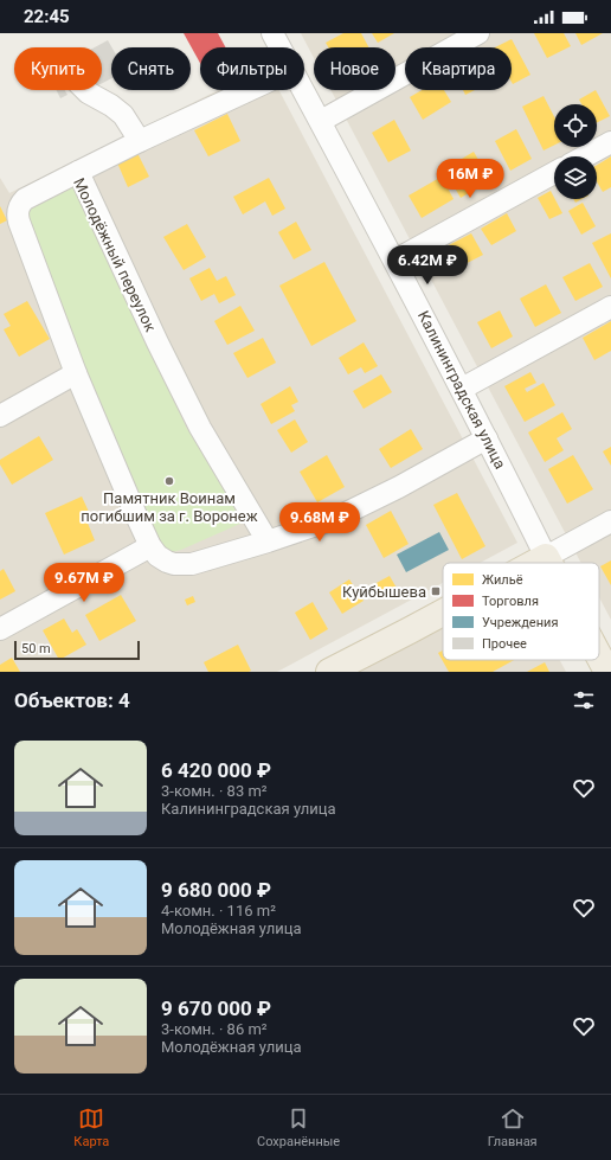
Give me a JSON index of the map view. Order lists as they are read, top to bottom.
{
  "streets": {
    "main road": ["Калининградская улица"],
    "street": ["Молодёжный переулок"]
  },
  "places": {
    "other": ["Памятник Воинам погибшим за г. Воронеж"],
    "transit": ["Куйбышева"]
  },
  "legend": [
    "Жильё",
    "Торговля",
    "Учреждения",
    "Прочее"
  ],
  "scale_bar": "50 m",
  "page": {
    "status": "22:45",
    "chip": [
      "Купить",
      "Снять",
      "Фильтры",
      "Новое",
      "Квартира"
    ],
    "price": [
      "16M ₽",
      "6.42M ₽",
      "9.68M ₽",
      "9.67M ₽"
    ],
    "scale": "50 m",
    "heading": "Объектов: 4",
    "list": [
      {
        "name": "6 420 000 ₽",
        "note": "3-комн. · 83 m² · Калининградская улица"
      },
      {
        "name": "9 680 000 ₽",
        "note": "4-комн. · 116 m² · Молодёжная улица"
      },
      {
        "name": "9 670 000 ₽",
        "note": "3-комн. · 86 m² · Молодёжная улица"
      }
    ],
    "tabs": ["Карта", "Сохранённые", "Главная"]
  }
}
